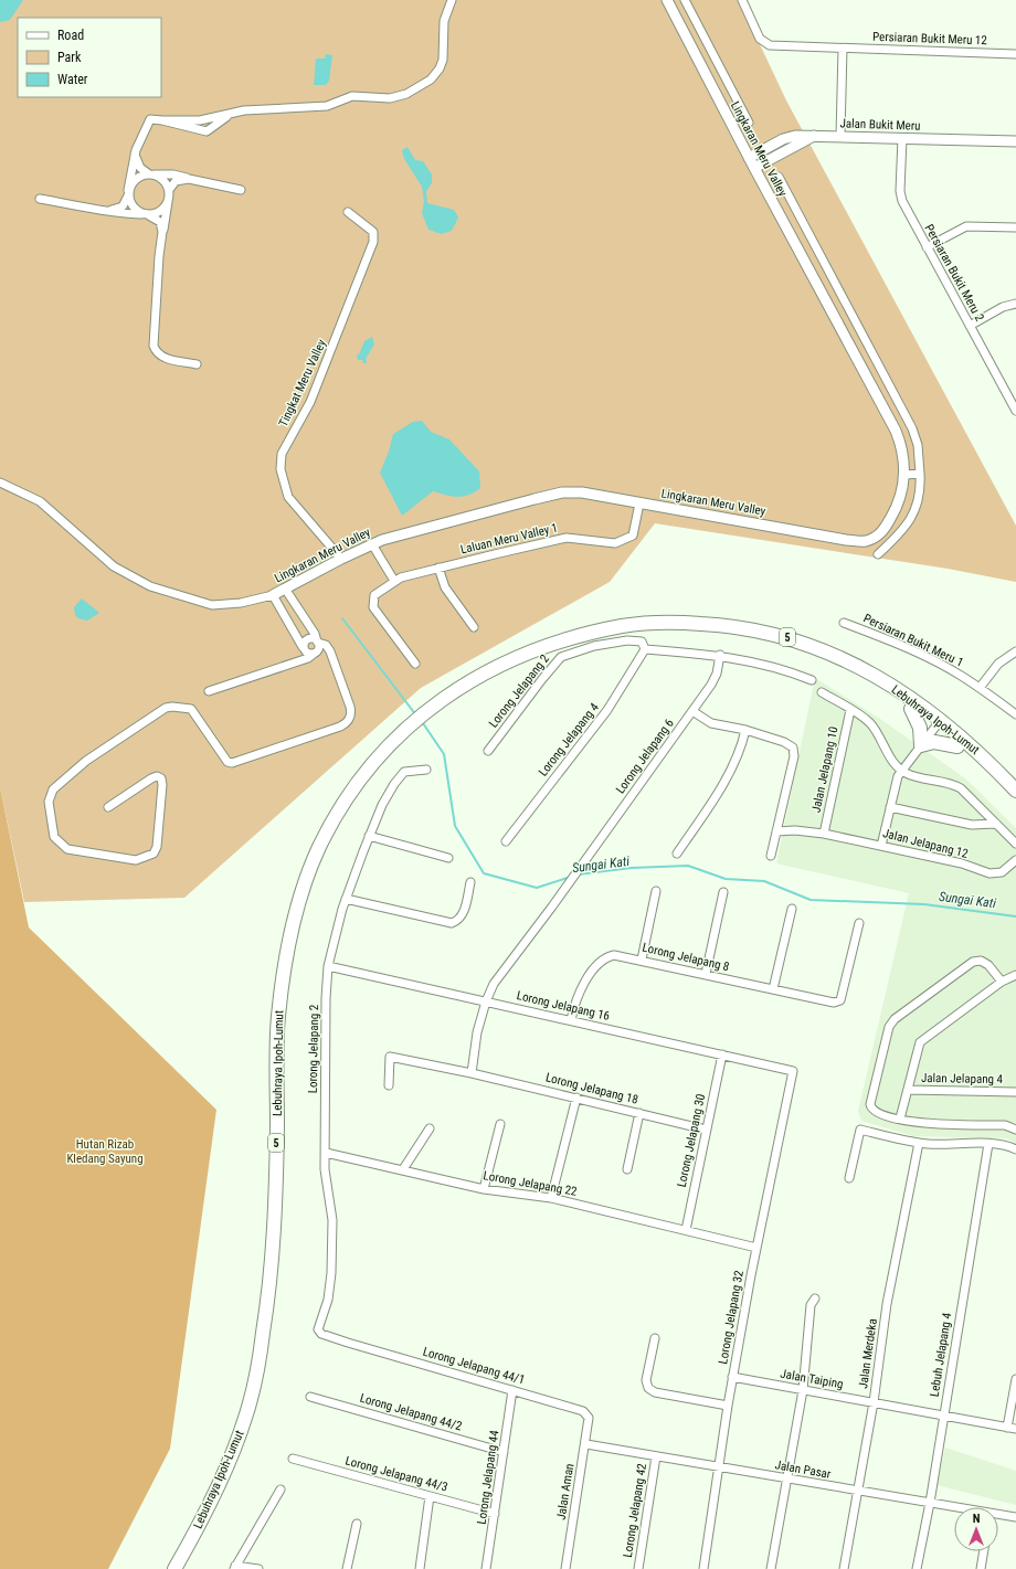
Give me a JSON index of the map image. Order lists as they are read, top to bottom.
{
  "streets": {
    "highway": ["5", "Lebuhraya Ipoh-Lumut"],
    "street": [
      "Persiaran Bukit Meru 12",
      "Jalan Bukit Meru",
      "Lingkaran Meru Valley",
      "Persiaran Bukit Meru 2",
      "Tingkat Meru Valley",
      "Laluan Meru Valley 1",
      "Persiaran Bukit Meru 1",
      "Lorong Jelapang 2",
      "Lorong Jelapang 4",
      "Lorong Jelapang 6",
      "Jalan Jelapang 10",
      "Jalan Jelapang 12",
      "Lorong Jelapang 8",
      "Lorong Jelapang 16",
      "Jalan Jelapang 4",
      "Lorong Jelapang 18",
      "Lorong Jelapang 30",
      "Lorong Jelapang 22",
      "Lorong Jelapang 32",
      "Jalan Merdeka",
      "Lebuh Jelapang 4",
      "Lorong Jelapang 44/1",
      "Jalan Taiping",
      "Lorong Jelapang 44/2",
      "Jalan Pasar",
      "Lorong Jelapang 44/3",
      "Lorong Jelapang 44",
      "Jalan Aman",
      "Lorong Jelapang 42"
    ]
  },
  "crossings": [
    ["Jalan Bukit Meru", "Lingkaran Meru Valley"],
    ["Jalan Bukit Meru", "Persiaran Bukit Meru 2"],
    ["Lingkaran Meru Valley", "Tingkat Meru Valley"],
    ["Lingkaran Meru Valley", "Laluan Meru Valley 1"],
    ["Lorong Jelapang 2", "Lorong Jelapang 4"],
    ["Lorong Jelapang 2", "Lorong Jelapang 16"],
    ["Lorong Jelapang 2", "Lorong Jelapang 22"],
    ["Lorong Jelapang 2", "Lorong Jelapang 44/1"],
    ["Lorong Jelapang 6", "Lorong Jelapang 16"],
    ["Jalan Jelapang 10", "Jalan Jelapang 12"],
    ["Lorong Jelapang 8", "Lorong Jelapang 16"],
    ["Lorong Jelapang 16", "Lorong Jelapang 30"],
    ["Lorong Jelapang 16", "Lorong Jelapang 32"],
    ["Lorong Jelapang 18", "Lorong Jelapang 30"],
    ["Lorong Jelapang 30", "Lorong Jelapang 22"],
    ["Lorong Jelapang 22", "Lorong Jelapang 32"],
    ["Lorong Jelapang 32", "Jalan Taiping"],
    ["Lorong Jelapang 32", "Jalan Pasar"],
    ["Jalan Merdeka", "Jalan Taiping"],
    ["Jalan Merdeka", "Jalan Pasar"],
    ["Lebuh Jelapang 4", "Jalan Taiping"],
    ["Lebuh Jelapang 4", "Jalan Pasar"],
    ["Lorong Jelapang 44/1", "Lorong Jelapang 44"],
    ["Lorong Jelapang 44/1", "Jalan Aman"],
    ["Lorong Jelapang 44/2", "Lorong Jelapang 44"],
    ["Jalan Pasar", "Jalan Aman"],
    ["Jalan Pasar", "Lorong Jelapang 42"],
    ["Lorong Jelapang 44/3", "Lorong Jelapang 44"]
  ],
  "water": ["Sungai Kati"],
  "parks": ["Hutan Rizab Kledang Sayung"],
  "legend": ["Road", "Park", "Water"],
  "north": "top"
}
